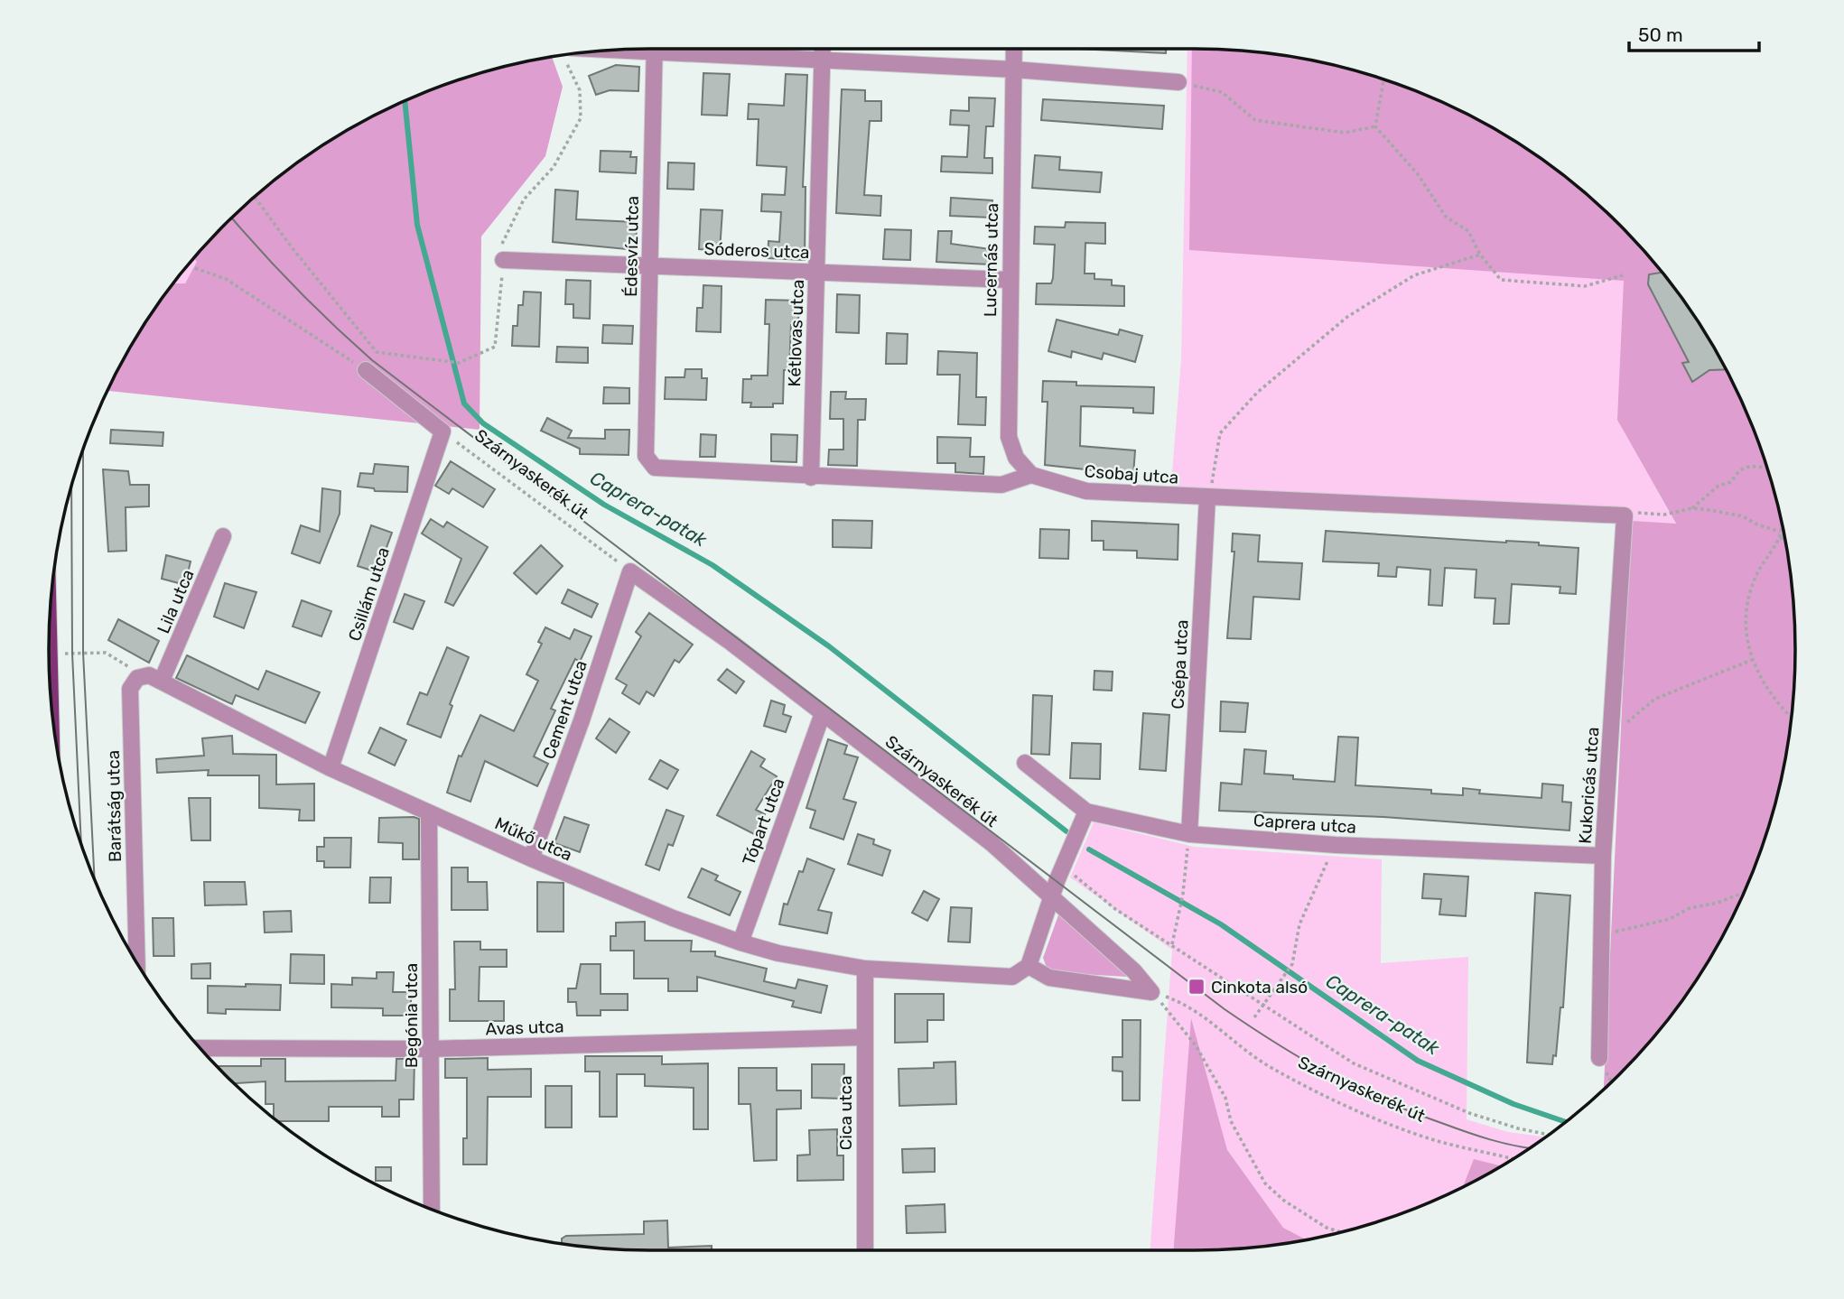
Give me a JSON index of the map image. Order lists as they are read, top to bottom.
{
  "streets": {
    "street": [
      "Édesvíz utca",
      "Sóderos utca",
      "Lucernás utca",
      "Kétlovas utca",
      "Szárnyaskerék út",
      "Csobaj utca",
      "Csillám utca",
      "Lila utca",
      "Csépa utca",
      "Cement utca",
      "Kukoricás utca",
      "Barátság utca",
      "Tópart utca",
      "Caprera utca",
      "Műkő utca",
      "Begónia utca",
      "Avas utca",
      "Cica utca"
    ]
  },
  "crossings": [
    ["Édesvíz utca", "Sóderos utca"],
    ["Édesvíz utca", "Kétlovas utca"],
    ["Sóderos utca", "Lucernás utca"],
    ["Sóderos utca", "Kétlovas utca"],
    ["Lucernás utca", "Csobaj utca"],
    ["Szárnyaskerék út", "Csillám utca"],
    ["Szárnyaskerék út", "Cement utca"],
    ["Szárnyaskerék út", "Tópart utca"],
    ["Csobaj utca", "Csépa utca"],
    ["Csobaj utca", "Kukoricás utca"],
    ["Csillám utca", "Műkő utca"],
    ["Lila utca", "Műkő utca"],
    ["Csépa utca", "Caprera utca"],
    ["Cement utca", "Műkő utca"],
    ["Kukoricás utca", "Caprera utca"],
    ["Barátság utca", "Műkő utca"],
    ["Tópart utca", "Műkő utca"],
    ["Műkő utca", "Begónia utca"],
    ["Műkő utca", "Cica utca"],
    ["Begónia utca", "Avas utca"],
    ["Avas utca", "Cica utca"]
  ],
  "water": ["Caprera-patak"],
  "places": {
    "transit": ["Cinkota alsó"]
  },
  "scale_bar": "50 m"
}
